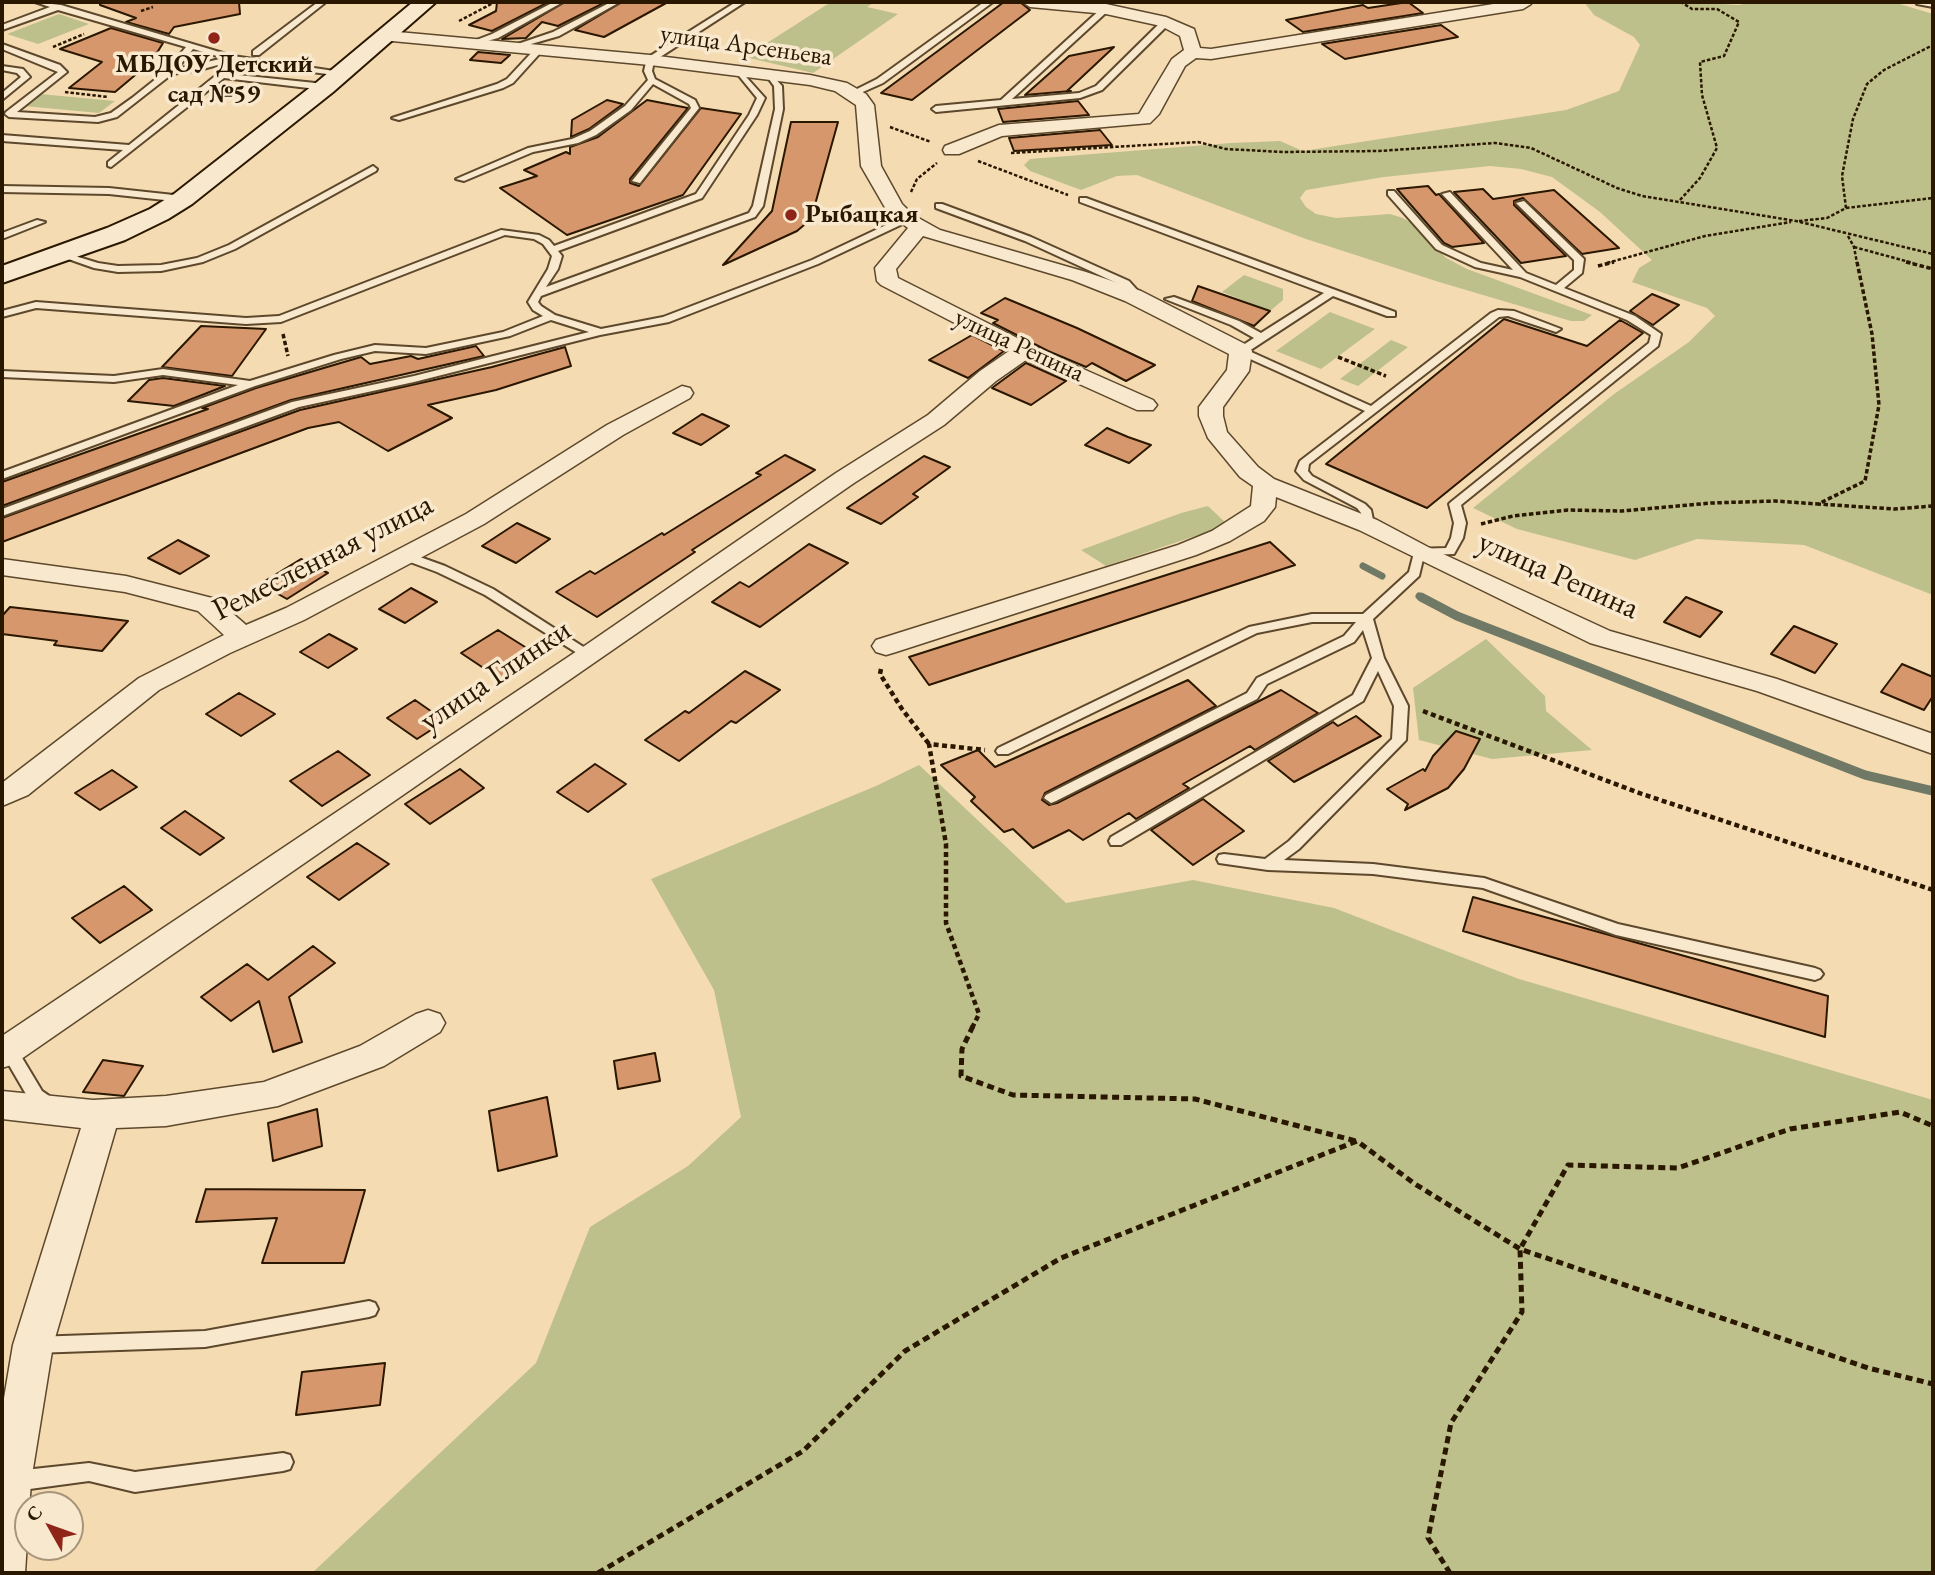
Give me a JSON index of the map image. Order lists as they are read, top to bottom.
{
  "streets": {
    "street": [
      "улица Арсеньева",
      "улица Репина",
      "Ремесленная улица",
      "улица Глинки"
    ]
  },
  "crossings": [
    ["улица Арсеньева", "улица Репина"],
    ["улица Репина", "улица Глинки"]
  ],
  "places": ["МБДОУ Детский сад №59", "Рыбацкая"],
  "north": "top left"
}
